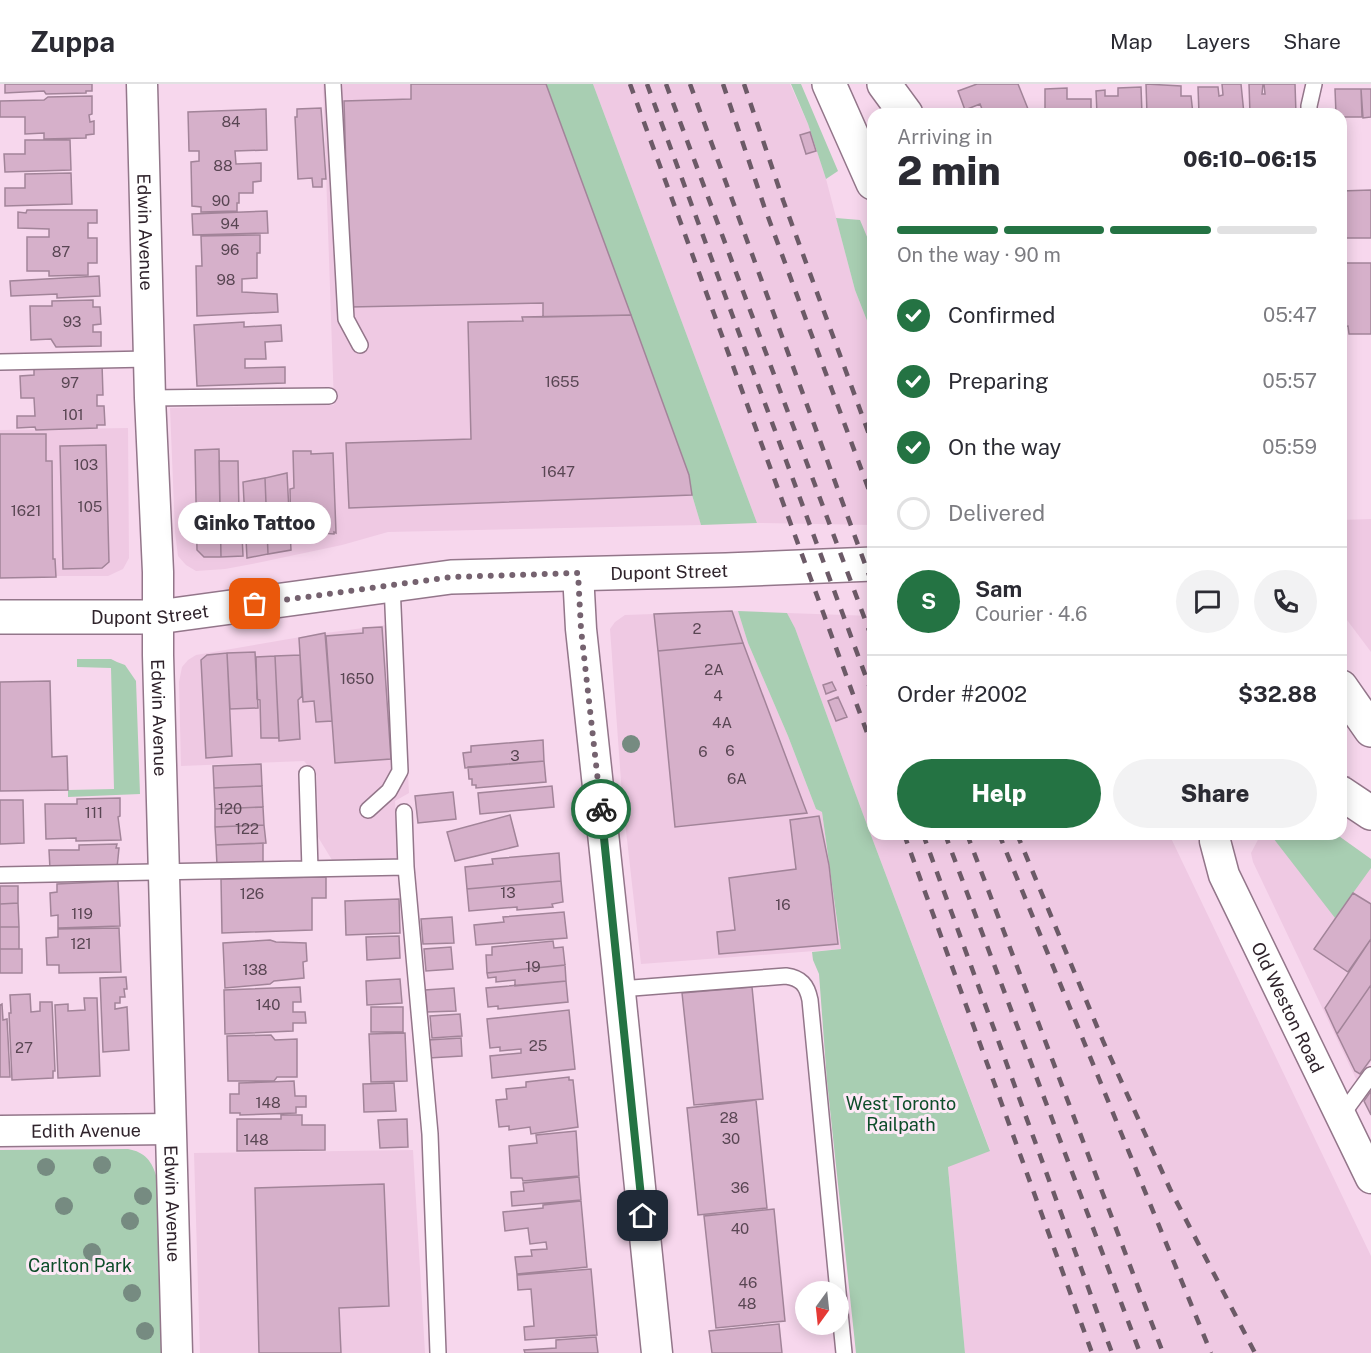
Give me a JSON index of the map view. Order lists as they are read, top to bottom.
{
  "streets": {
    "main road": ["Dupont Street"],
    "street": ["Edwin Avenue", "Old Weston Road", "Edith Avenue"]
  },
  "crossings": [
    ["Edwin Avenue", "Dupont Street"],
    ["Edwin Avenue", "Edith Avenue"]
  ],
  "parks": ["West Toronto Railpath", "Carlton Park"],
  "places": ["Ginko Tattoo"],
  "house_numbers": [
    "84",
    "88",
    "90",
    "94",
    "96",
    "87",
    "98",
    "93",
    "1655",
    "97",
    "101",
    "103",
    "1647",
    "105",
    "1621",
    "2",
    "2A",
    "1650",
    "4",
    "4A",
    "6",
    "6",
    "3",
    "6A",
    "120",
    "111",
    "122",
    "13",
    "126",
    "16",
    "119",
    "121",
    "19",
    "138",
    "140",
    "25",
    "27",
    "148",
    "28",
    "30",
    "148",
    "36",
    "40",
    "46",
    "48"
  ],
  "north": "bottom",
  "page": {
    "header": "Zuppa",
    "nav": ["Map", "Layers", "Share"],
    "heading": ["2 min", "Arriving in", "06:10–06:15"],
    "panel": [
      "Sam",
      "Courier · 4.6",
      "Order #2002",
      "$32.88"
    ],
    "bar": "On the way · 90 m",
    "list": [
      ["Confirmed", "05:47"],
      ["Preparing", "05:57"],
      ["On the way", "05:59"],
      "Delivered"
    ],
    "bubble": "Ginko Tattoo",
    "round": "S",
    "buttons": ["Help", "Share"]
  }
}
